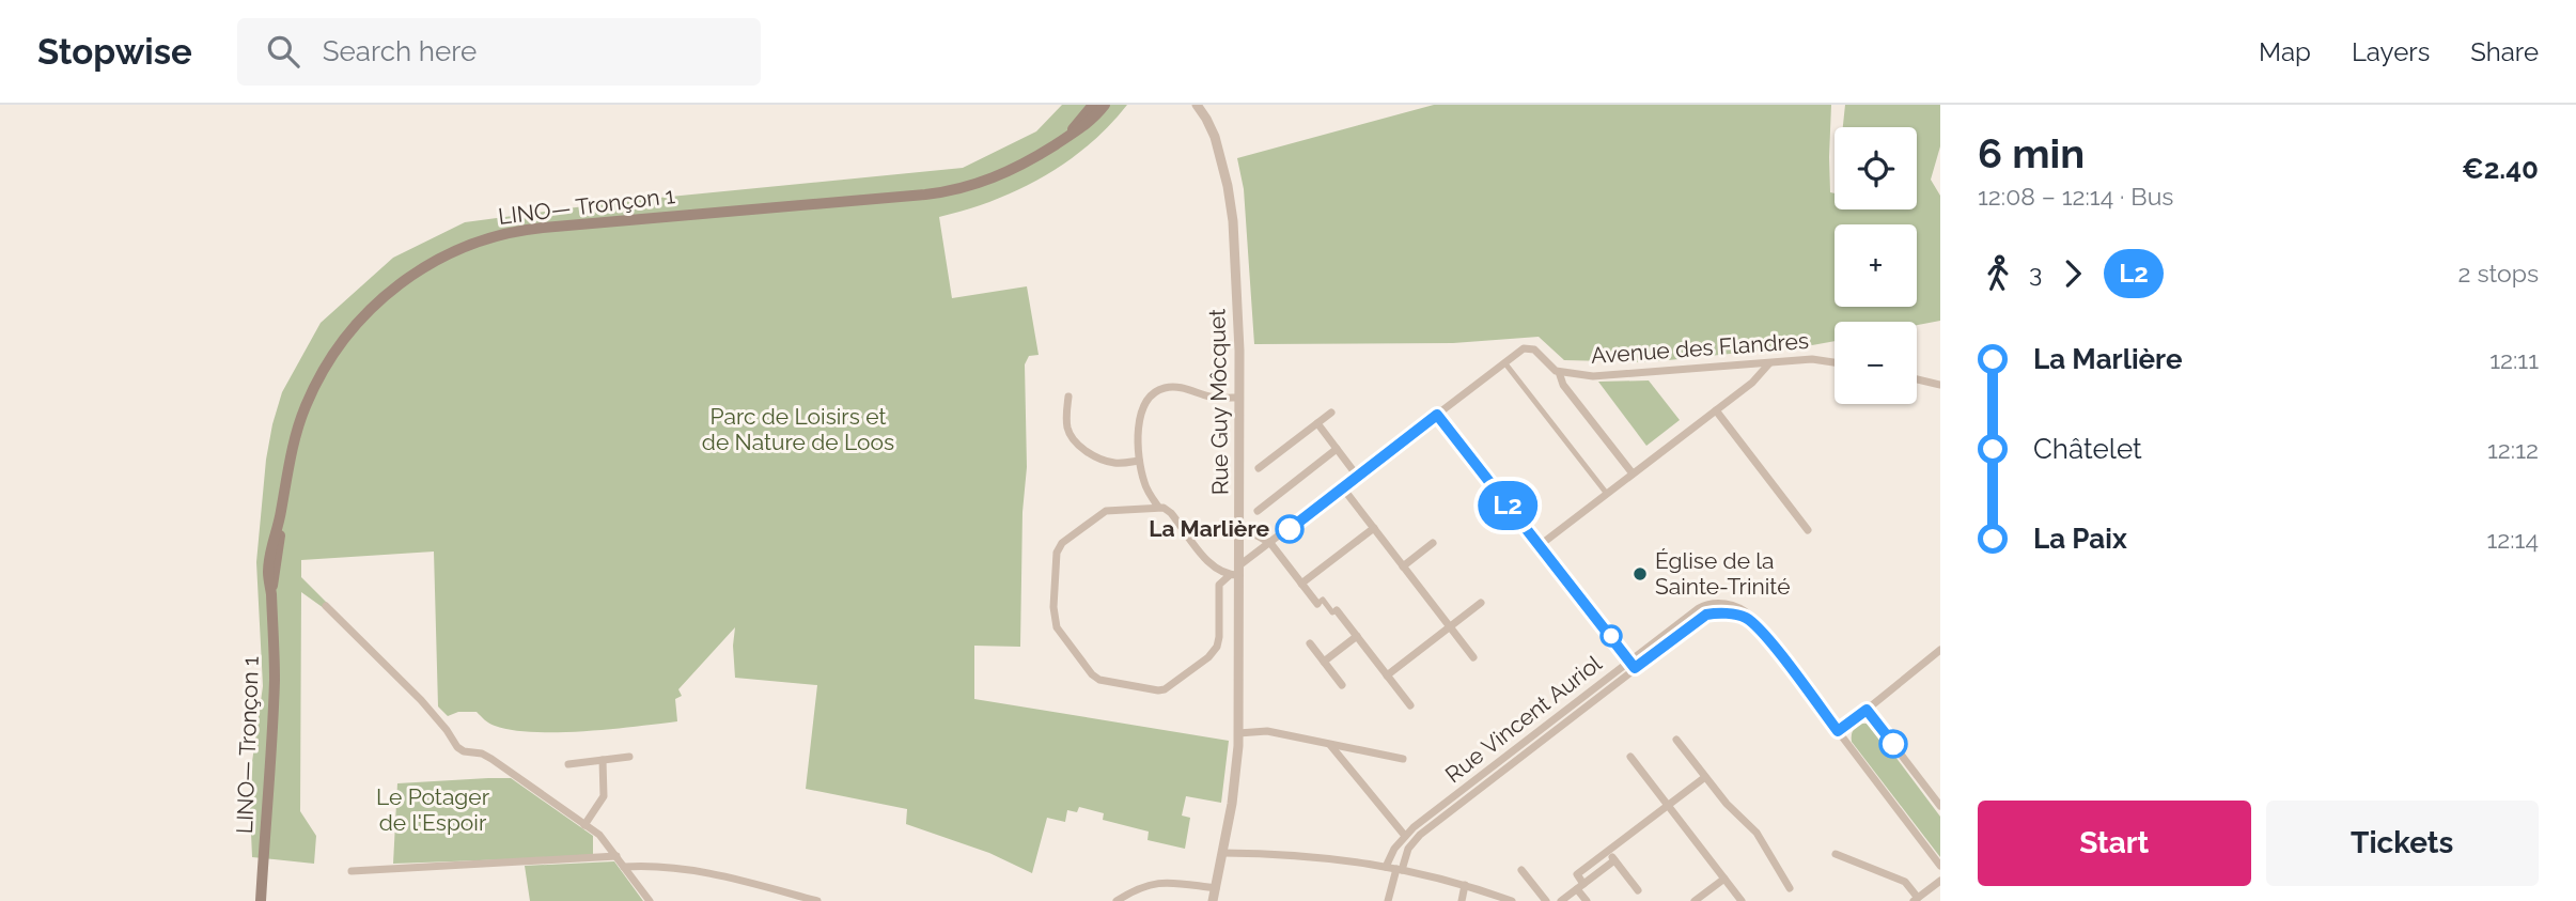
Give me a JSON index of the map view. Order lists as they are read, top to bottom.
{
  "streets": {
    "main road": ["LINO— Tronçon 1"],
    "street": ["Avenue des Flandres", "Rue Guy Môcquet", "Rue Vincent Auriol"]
  },
  "parks": ["Parc de Loisirs et de Nature de Loos", "Le Potager de l'Espoir"],
  "places": ["La Marlière", "Église de la Sainte-Trinité"],
  "lines": ["bus line L2"],
  "page": {
    "header": "Stopwise",
    "search": "Search here",
    "nav": ["Map", "Layers", "Share"],
    "on_map": "L2",
    "heading": ["6 min", "12:08 – 12:14 · Bus", "€2.40"],
    "map_buttons": ["+", "−"],
    "legs": ["3", "L2", "2 stops"],
    "list": [
      {
        "name": "La Marlière",
        "value": "12:11"
      },
      {
        "name": "Châtelet",
        "value": "12:12"
      },
      {
        "name": "La Paix",
        "value": "12:14"
      }
    ],
    "buttons": ["Start", "Tickets"]
  }
}
